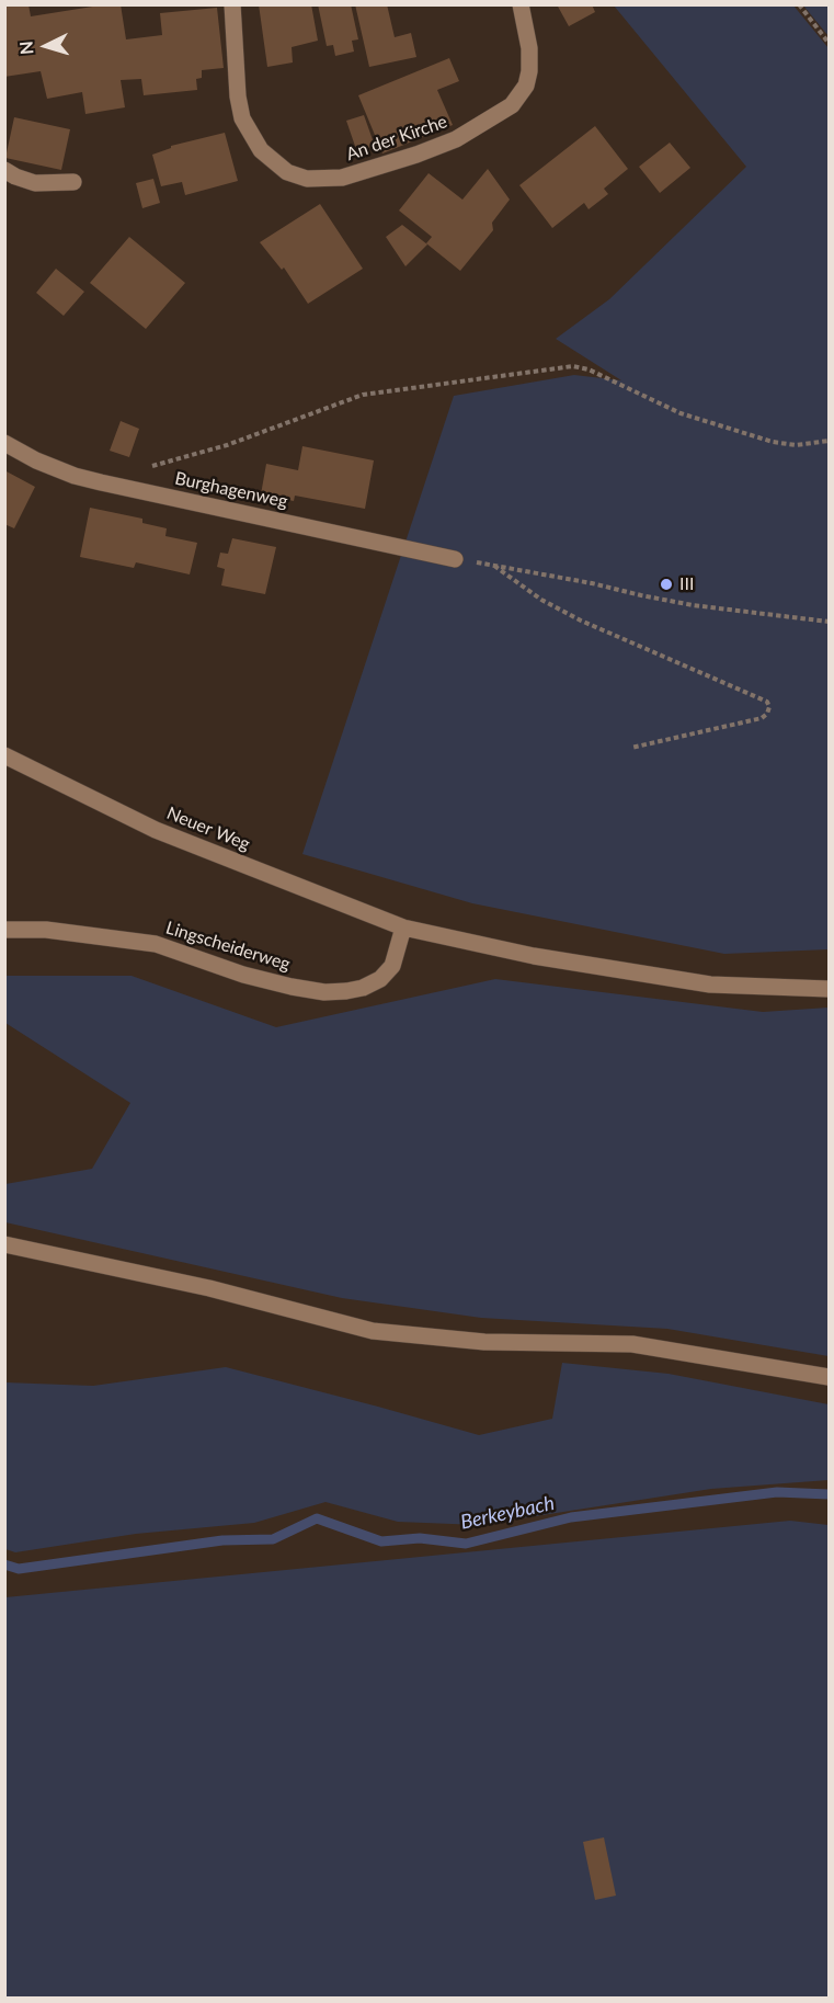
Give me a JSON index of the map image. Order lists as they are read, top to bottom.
{
  "streets": {
    "street": [
      "An der Kirche",
      "Burghagenweg",
      "Neuer Weg",
      "Lingscheiderweg"
    ]
  },
  "crossings": [
    ["Neuer Weg", "Lingscheiderweg"]
  ],
  "water": ["Berkeybach"],
  "places": ["III"],
  "north": "left"
}
